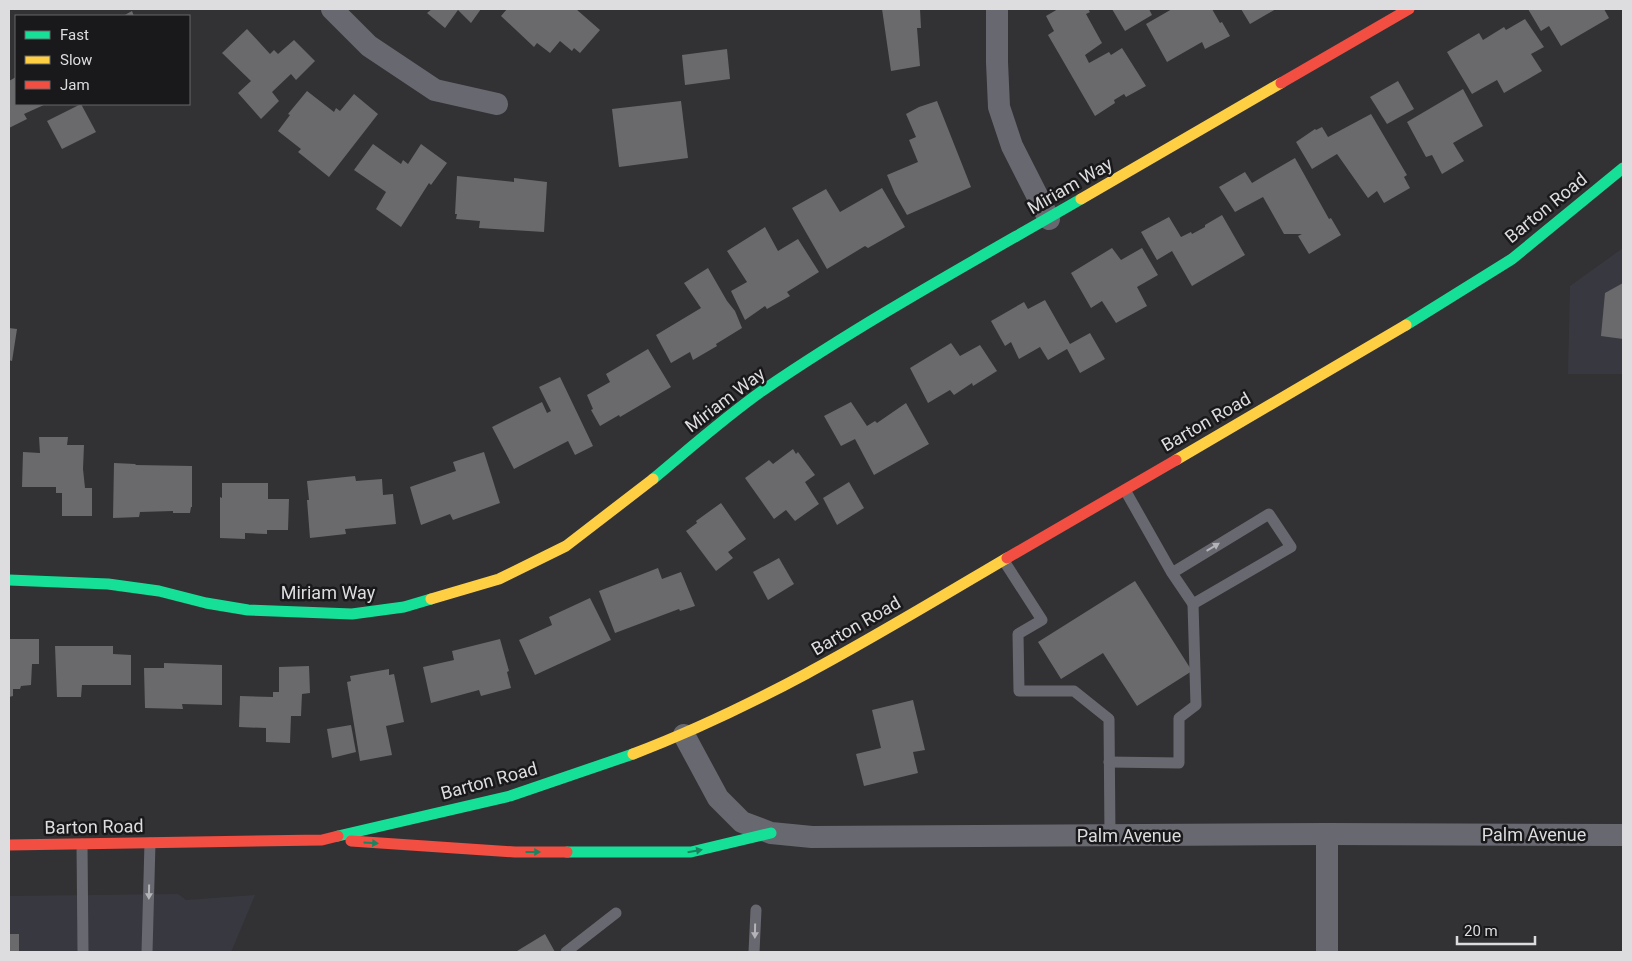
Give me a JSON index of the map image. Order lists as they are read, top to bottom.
{
  "streets": {
    "main road": ["Miriam Way", "Barton Road"],
    "street": ["Palm Avenue"]
  },
  "crossings": [
    ["Barton Road", "Palm Avenue"]
  ],
  "legend": ["Fast", "Slow", "Jam"],
  "scale_bar": "20 m"
}
